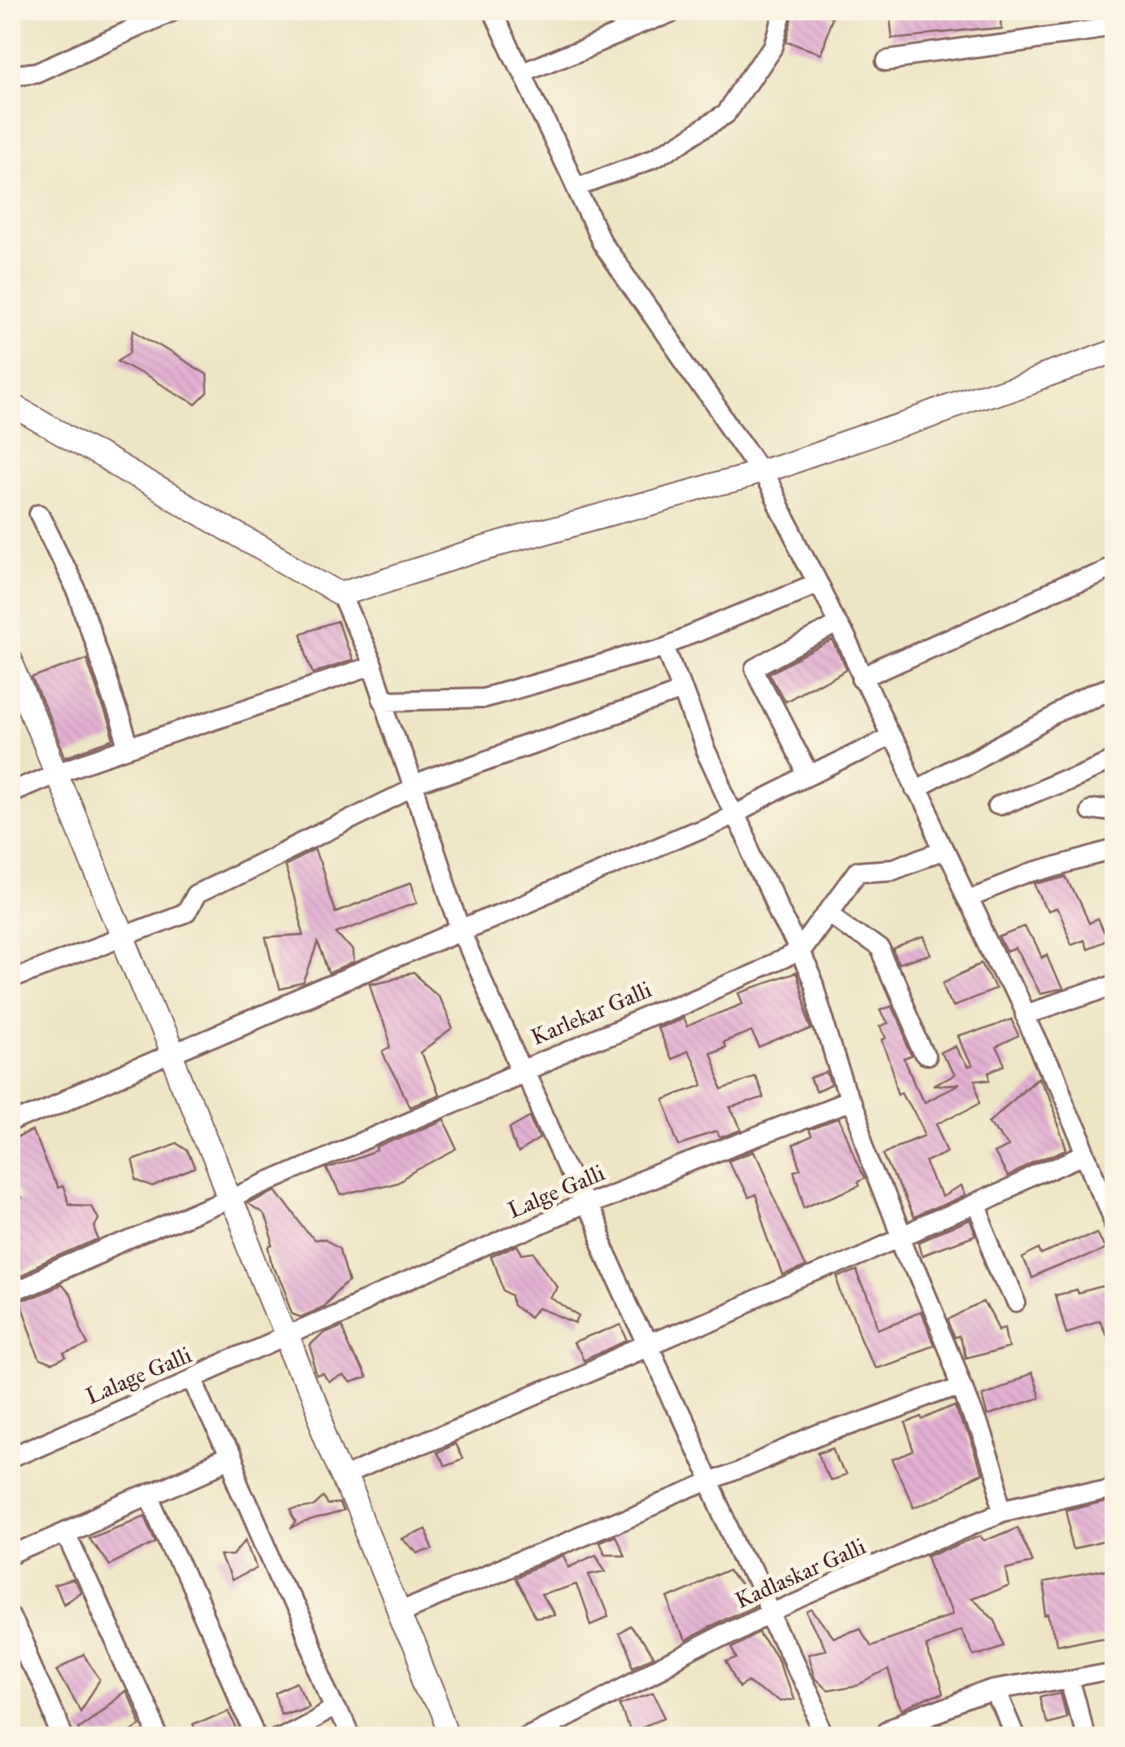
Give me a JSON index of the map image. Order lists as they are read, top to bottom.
{
  "streets": {
    "street": [
      "Karlekar Galli",
      "Lalge Galli",
      "Lalage Galli",
      "Kadlaskar Galli"
    ]
  },
  "crossings": [
    ["Lalge Galli", "Lalage Galli"]
  ]
}
